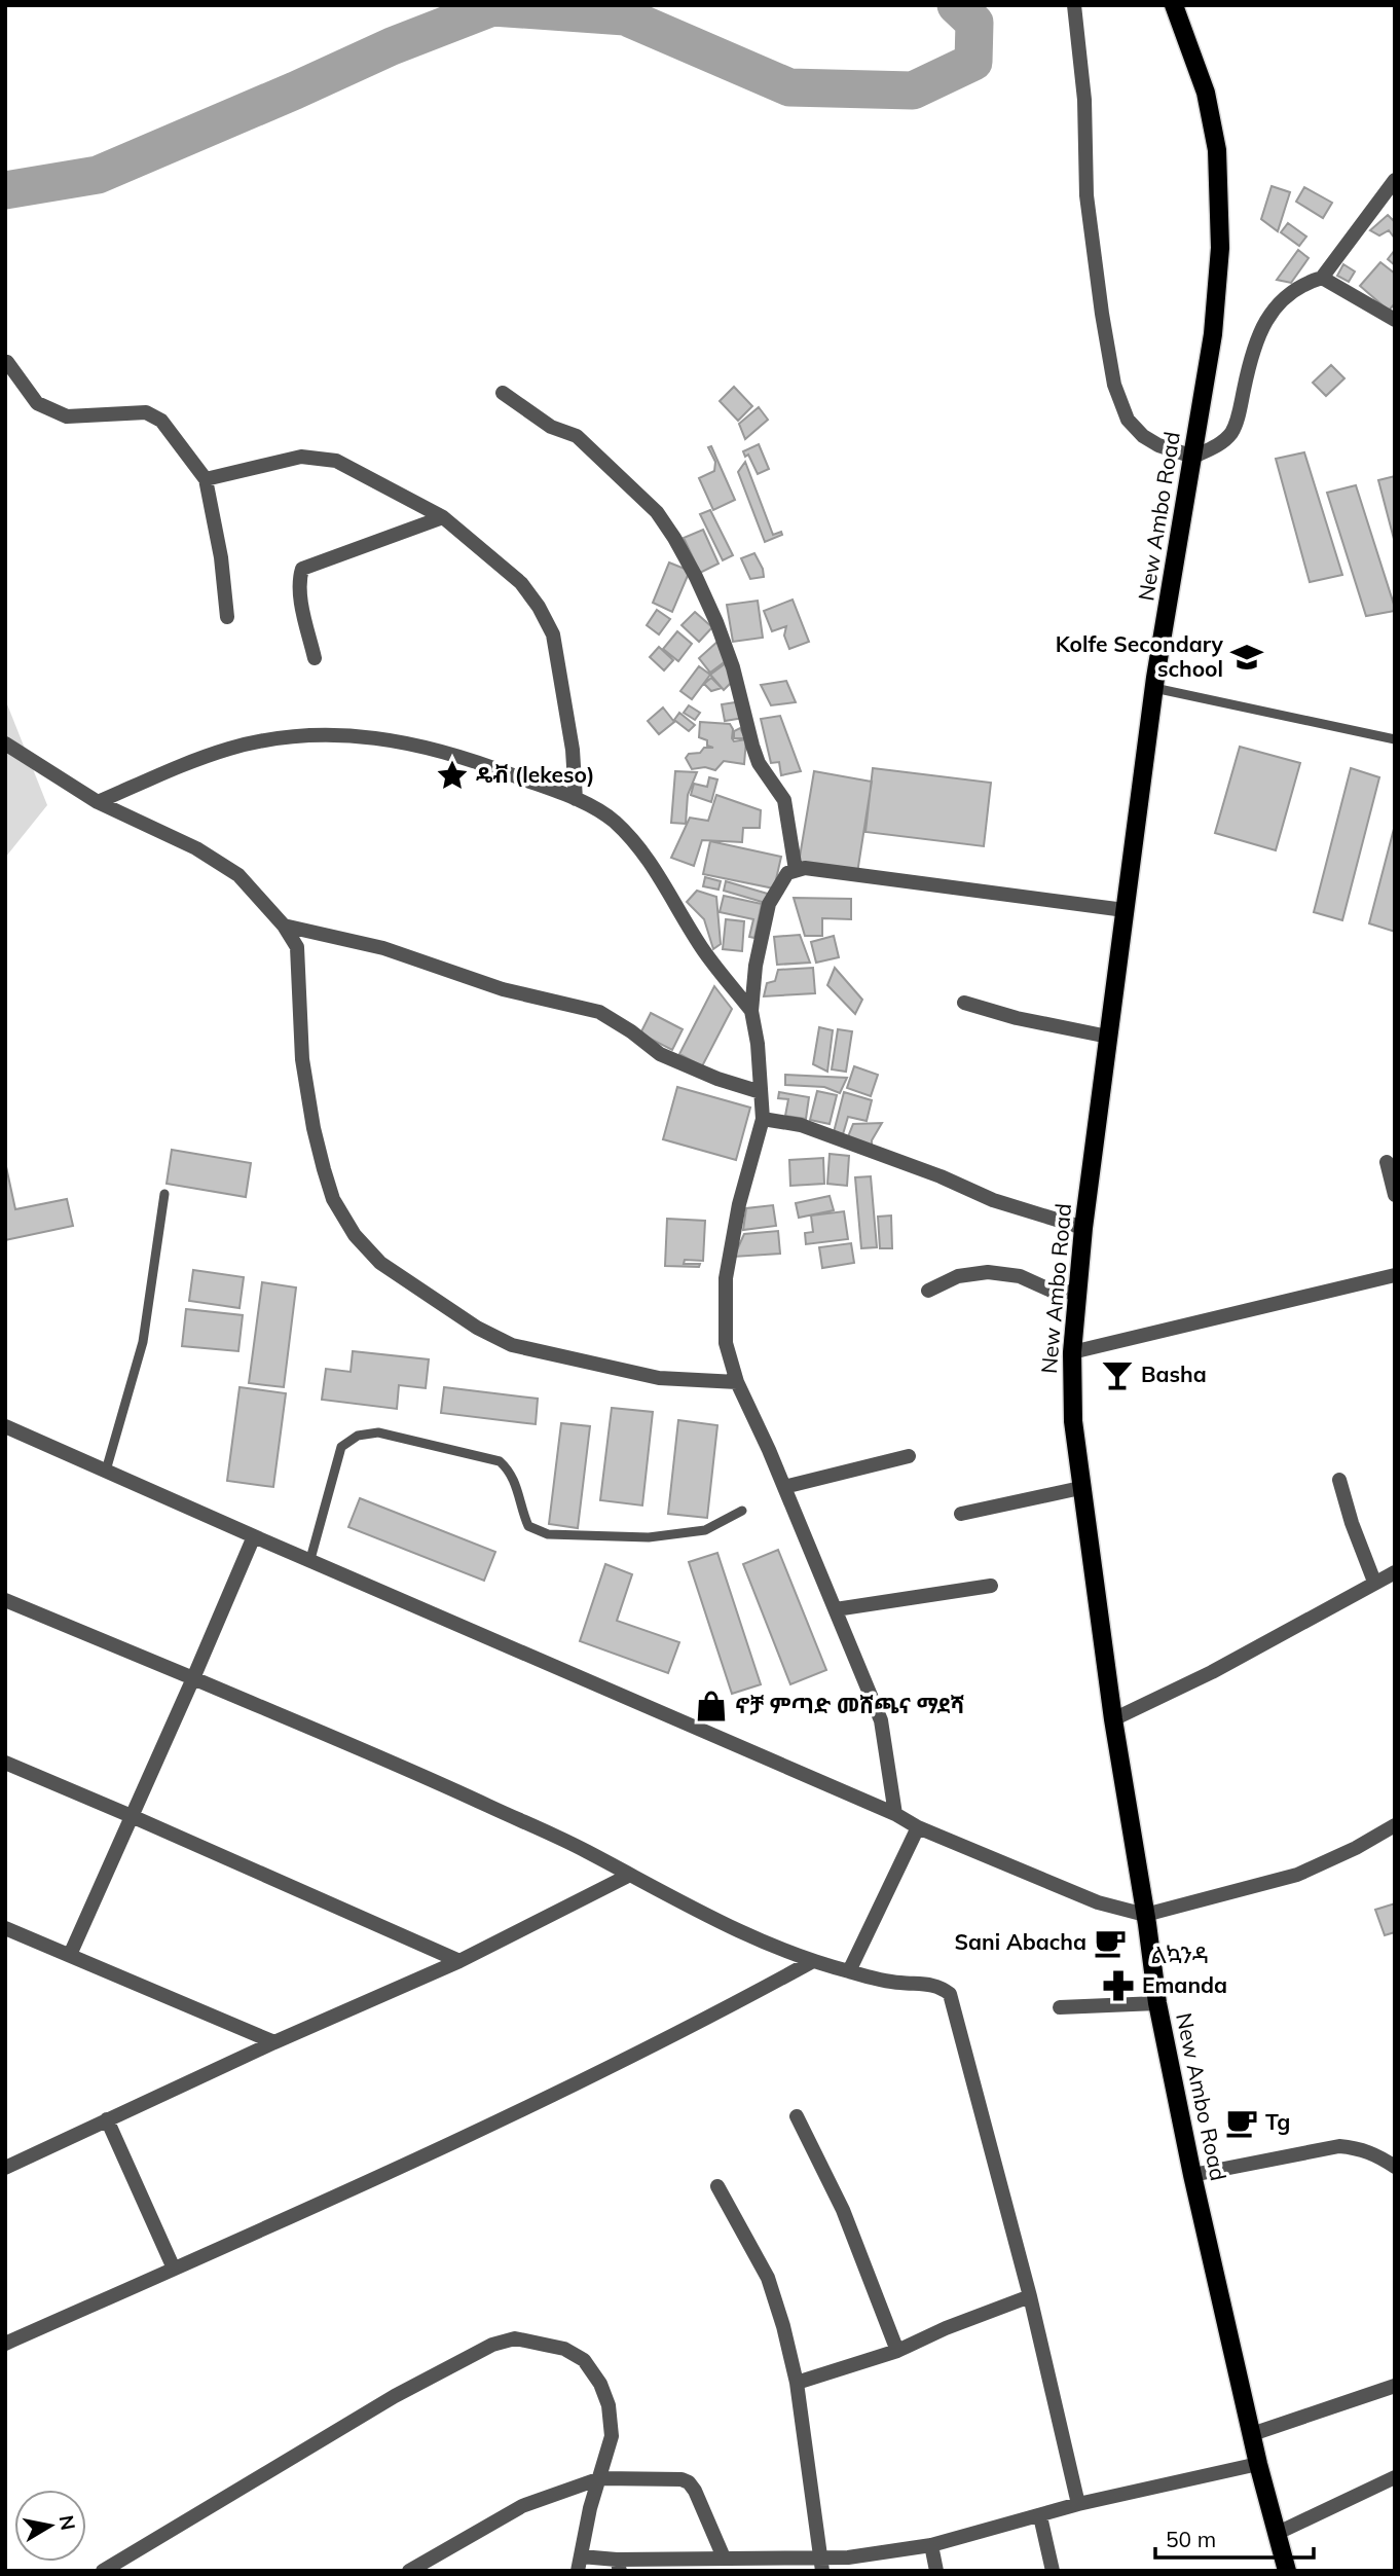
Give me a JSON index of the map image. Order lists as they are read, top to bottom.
{
  "streets": {
    "main road": ["New Ambo Road"]
  },
  "districts": ["ልኳንዳ"],
  "places": {
    "school or university": ["Kolfe Secondary school"],
    "place": ["ዴቭ (lekeso)"],
    "bar": ["Basha"],
    "shop": ["ኖቻ ምጣድ መሸጫና ማደሻ"],
    "cafe": ["Sani Abacha", "Tg"],
    "pharmacy": ["Emanda"]
  },
  "scale_bar": "50 m",
  "north": "right"
}
